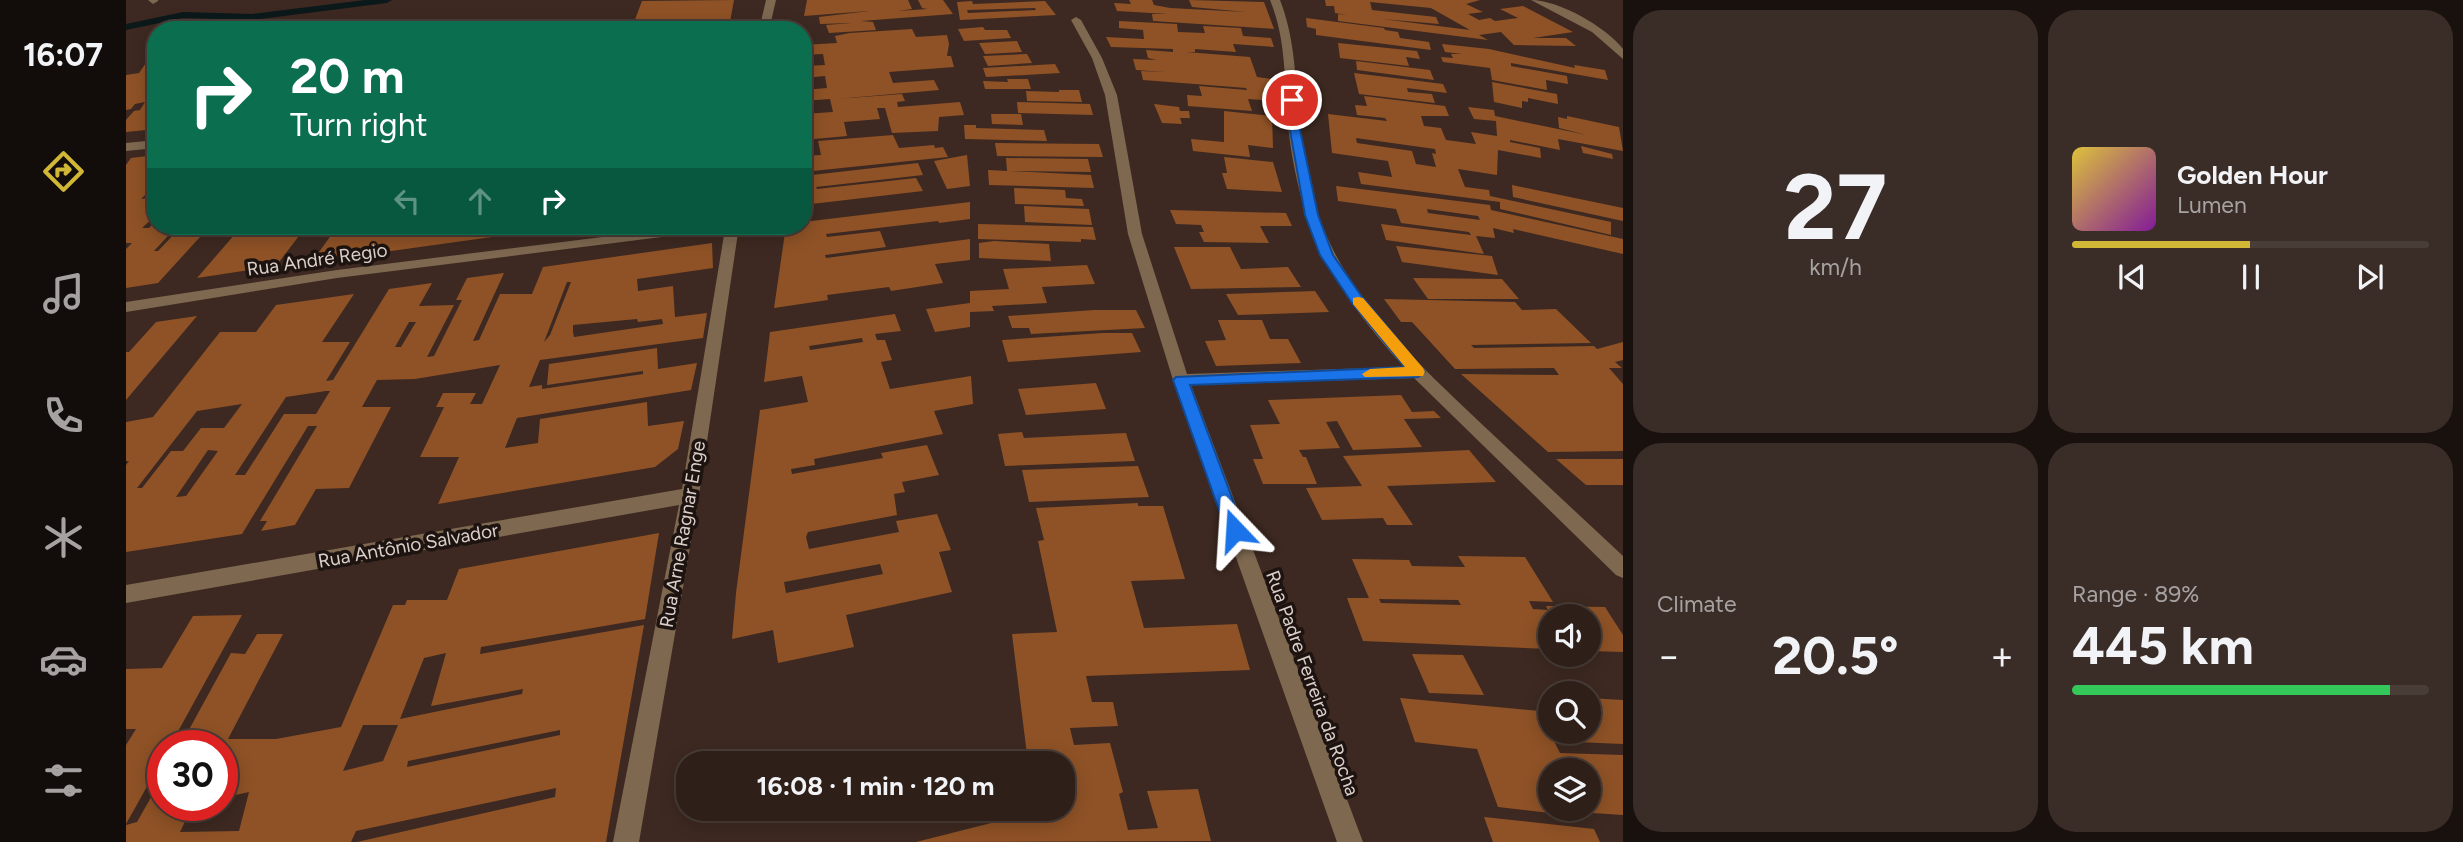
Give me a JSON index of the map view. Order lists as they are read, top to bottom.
{
  "streets": {
    "street": [
      "Rua André Regio",
      "Rua Arne Ragnar Enge",
      "Rua Antônio Salvador",
      "Rua Padre Ferreira da Rocha"
    ]
  },
  "crossings": [
    ["Rua Arne Ragnar Enge", "Rua Antônio Salvador"]
  ],
  "page": {
    "tabs": "16:07",
    "tile": [
      ["27", "km/h"],
      "Climate",
      ["Range · 89%", "445 km"]
    ],
    "turn": ["20 m", "Turn right"],
    "song": ["Golden Hour", "Lumen"],
    "heat": ["−", "20.5°", "+"],
    "limit": "30",
    "trip": "16:08 · 1 min · 120 m"
  }
}
